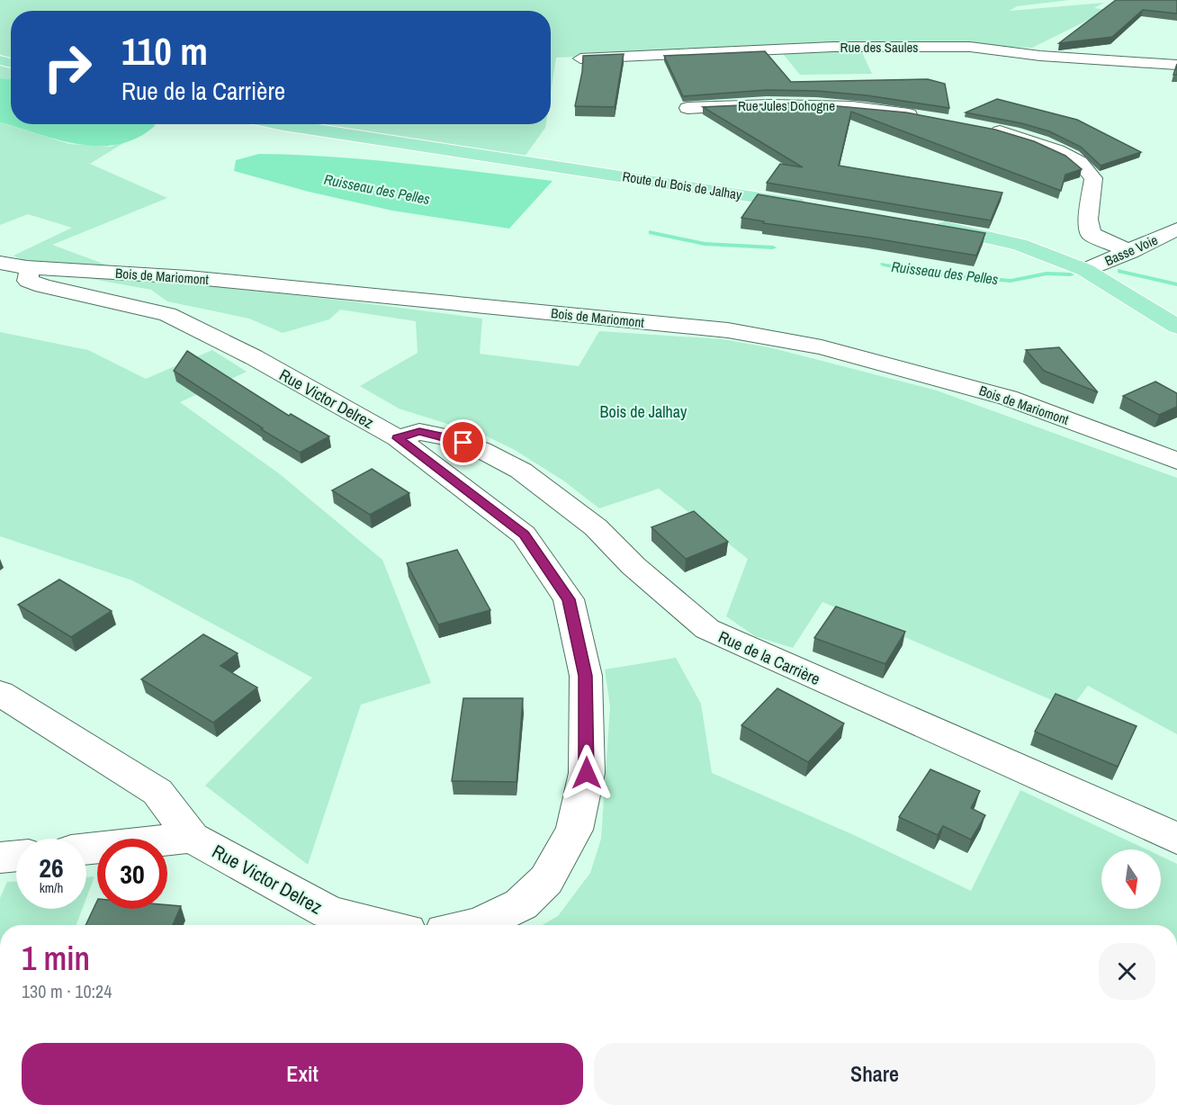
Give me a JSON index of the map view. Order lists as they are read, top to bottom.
{
  "streets": {
    "main road": ["Route du Bois de Jalhay"],
    "street": [
      "Rue des Saules",
      "Rue Jules Dohogne",
      "Basse Voie",
      "Bois de Mariomont",
      "Rue Victor Delrez",
      "Rue de la Carrière"
    ]
  },
  "crossings": [
    ["Bois de Mariomont", "Rue Victor Delrez"],
    ["Rue Victor Delrez", "Rue de la Carrière"]
  ],
  "water": ["Ruisseau des Pelles"],
  "parks": ["Bois de Jalhay"],
  "north": "bottom",
  "page": {
    "turn": ["110 m", "Rue de la Carrière"],
    "speed": "26 km/h",
    "limit": "30",
    "heading": ["1 min", "130 m · 10:24"],
    "buttons": ["Exit", "Share"]
  }
}
